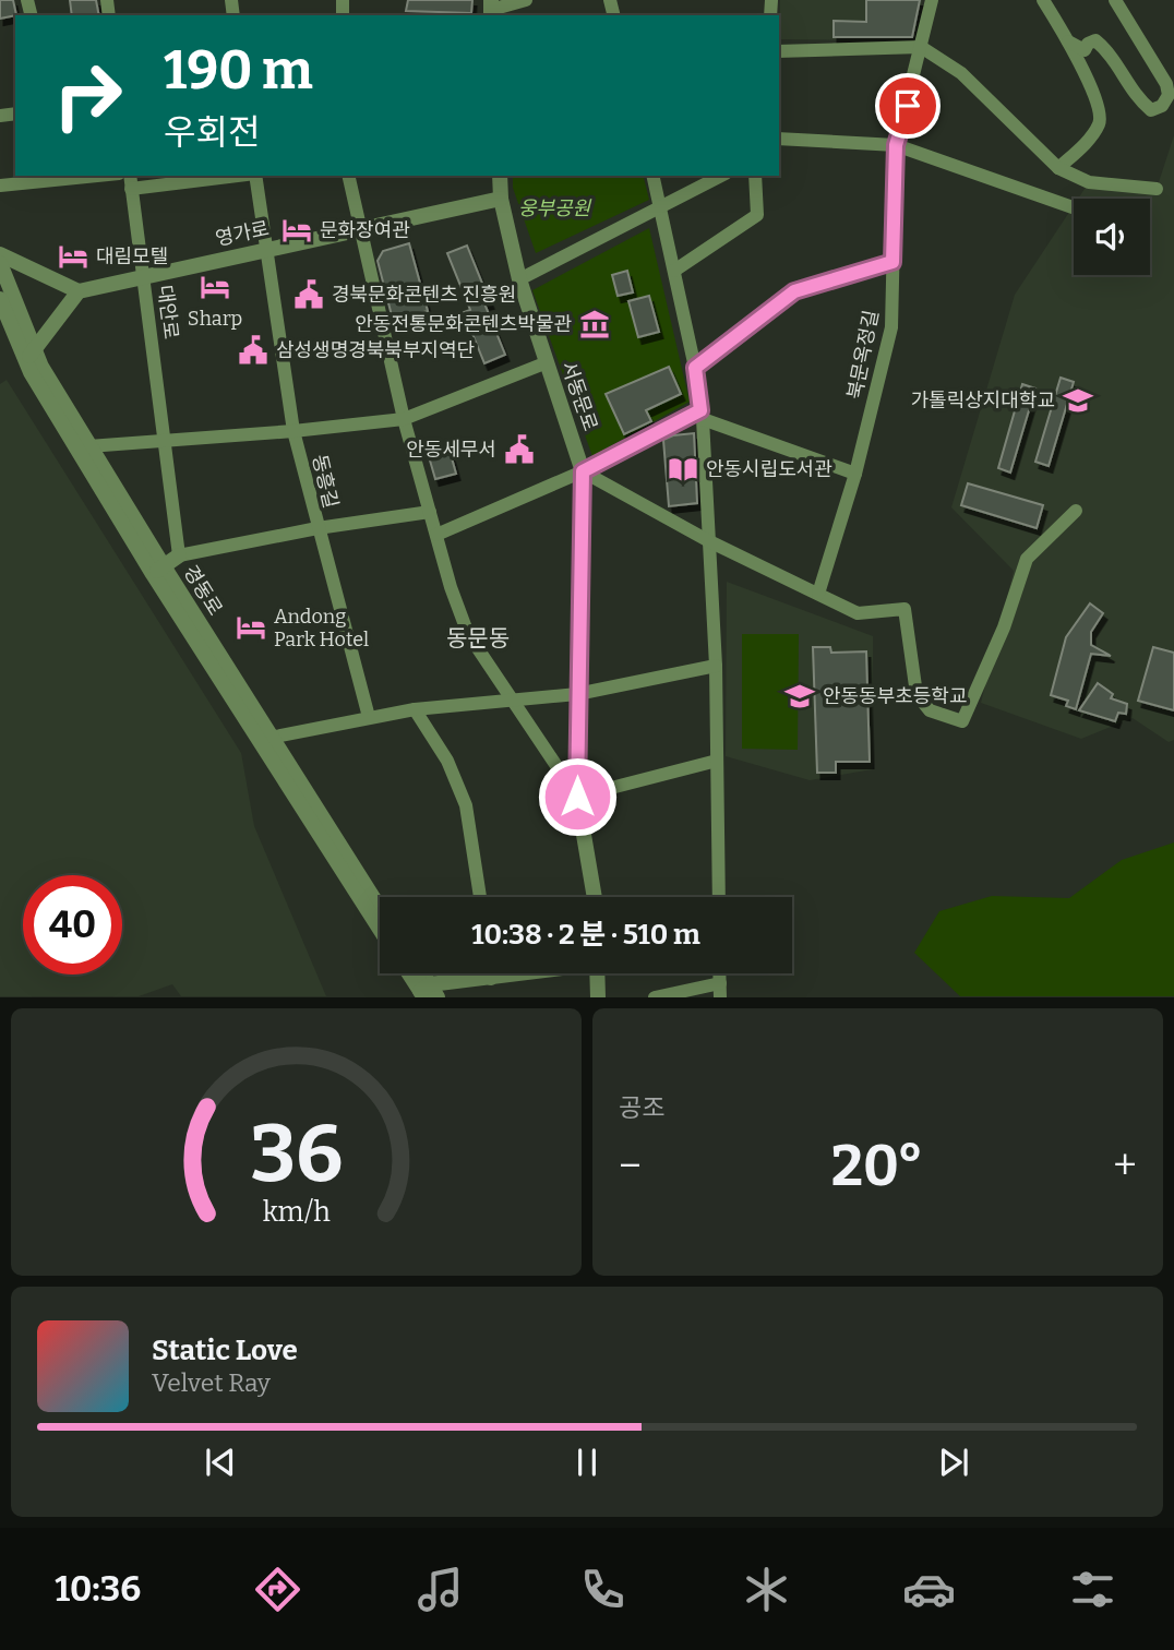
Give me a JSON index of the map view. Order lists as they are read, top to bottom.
{
  "streets": {
    "street": [
      "영가로",
      "대안로",
      "북문옥정길",
      "서동문로",
      "동흥길",
      "경동로"
    ]
  },
  "crossings": [
    ["영가로", "대안로"],
    ["영가로", "서동문로"],
    ["영가로", "동흥길"]
  ],
  "districts": ["동문동"],
  "parks": ["웅부공원"],
  "places": {
    "hotel": [
      "문화장여관",
      "대림모텔",
      "Sharp",
      "Andong Park Hotel"
    ],
    "public building": ["경북문화콘텐츠 진흥원", "삼성생명경북북부지역단", "안동세무서"],
    "museum": ["안동전통문화콘텐츠박물관"],
    "school or university": ["가톨릭상지대학교", "안동동부초등학교"],
    "library": ["안동시립도서관"]
  },
  "page": {
    "turn": ["190 m", "우회전"],
    "limit": "40",
    "trip": "10:38 · 2 분 · 510 m",
    "tile": "공조",
    "heat": ["−", "20°", "+"],
    "song": ["Static Love", "Velvet Ray"],
    "tabs": "10:36",
    "gauge": ["36", "km/h"]
  }
}
